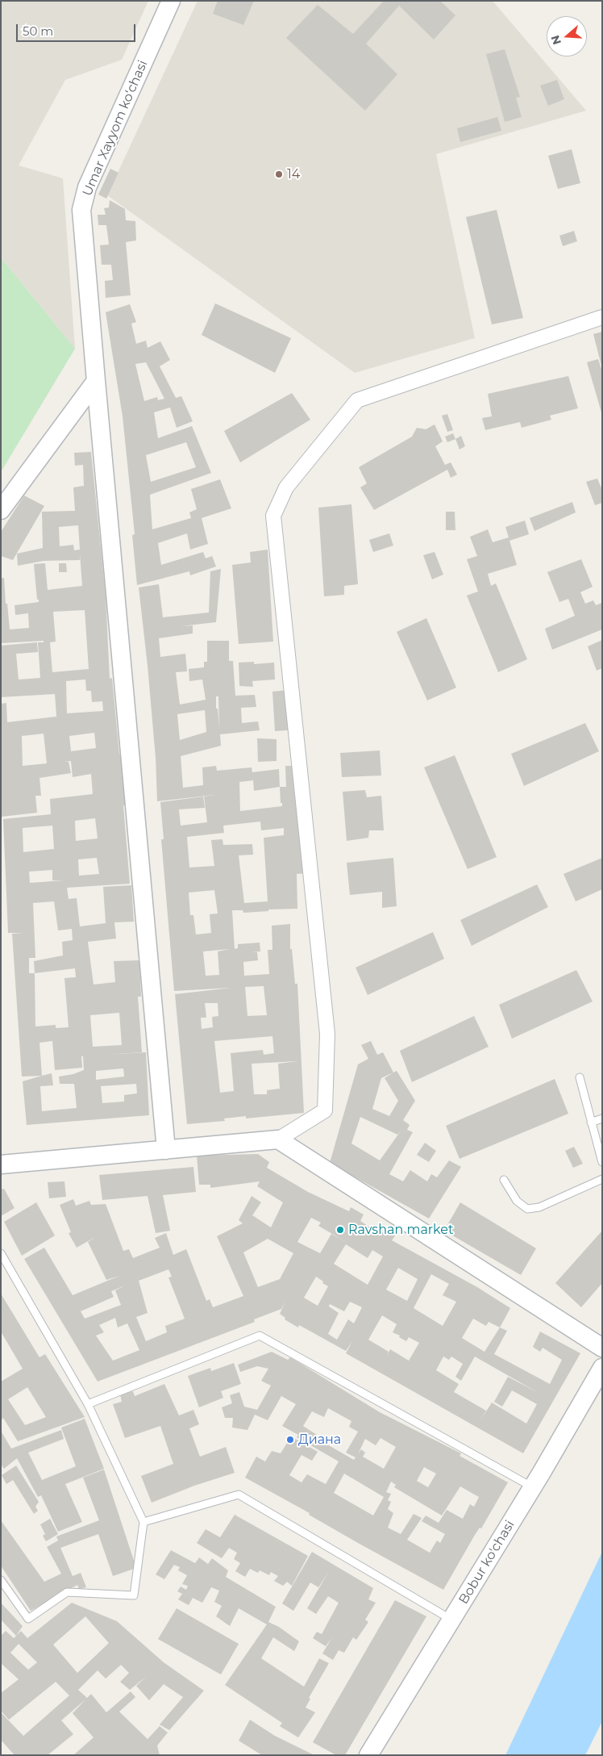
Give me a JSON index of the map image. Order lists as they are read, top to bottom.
{
  "streets": {
    "street": ["Umar Xayyom ko‘chasi", "Bobur ko'chasi"]
  },
  "places": ["14", "Ravshan market", "Диана"],
  "scale_bar": "50 m",
  "north": "left"
}
